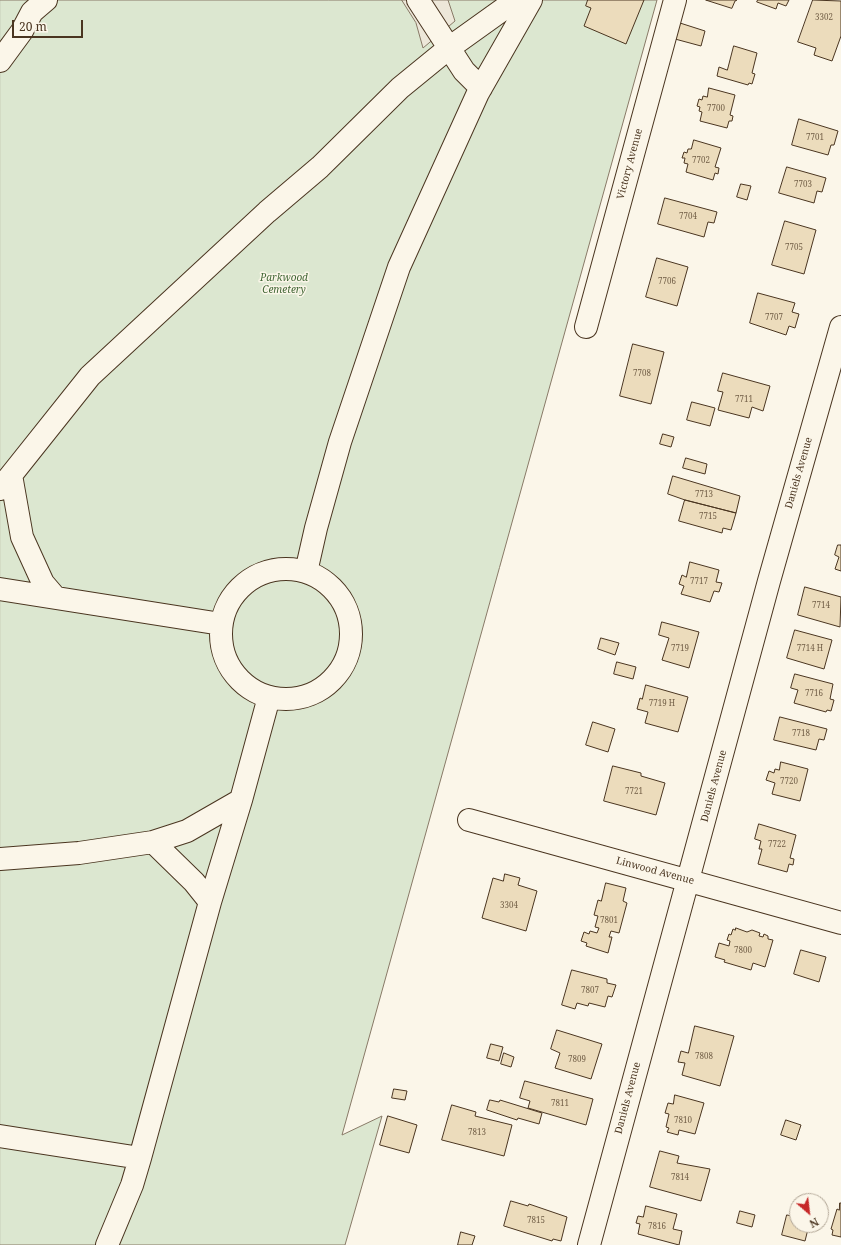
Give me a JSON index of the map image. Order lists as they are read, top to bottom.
{
  "streets": {
    "street": ["Victory Avenue", "Daniels Avenue", "Linwood Avenue"]
  },
  "crossings": [
    ["Daniels Avenue", "Linwood Avenue"]
  ],
  "parks": ["Parkwood Cemetery"],
  "house_numbers": [
    "3302",
    "7700",
    "7701",
    "7702",
    "7703",
    "7704",
    "7705",
    "7706",
    "7707",
    "7708",
    "7711",
    "7713",
    "7715",
    "7717",
    "7714",
    "7719",
    "7714 H",
    "7716",
    "7719 H",
    "7718",
    "7720",
    "7721",
    "7722",
    "3304",
    "7801",
    "7800",
    "7807",
    "7808",
    "7809",
    "7811",
    "7810",
    "7813",
    "7814",
    "7815",
    "7816"
  ],
  "scale_bar": "20 m",
  "north": "bottom right"
}
